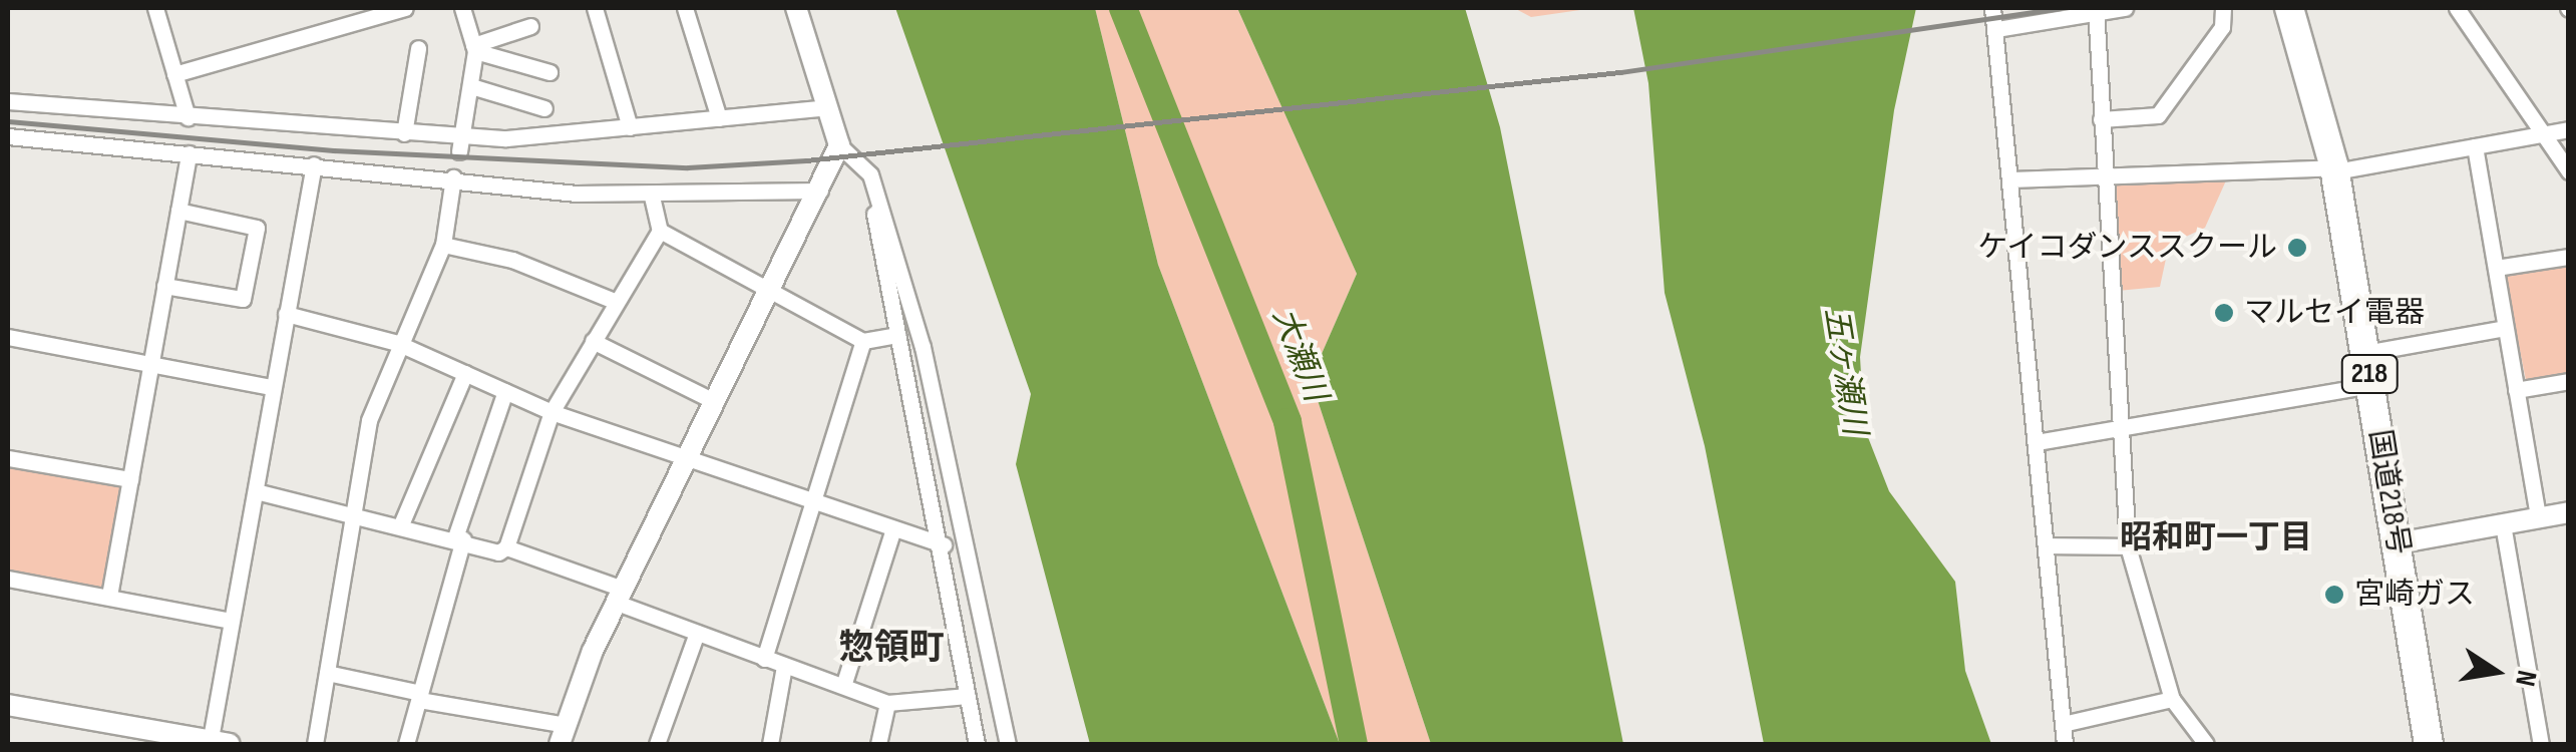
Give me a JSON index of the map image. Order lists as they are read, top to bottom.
{
  "streets": {
    "highway": ["218", "国道218号"]
  },
  "districts": ["昭和町一丁目", "惣領町"],
  "water": ["大瀬川", "五ヶ瀬川"],
  "places": ["ケイコダンススクール", "マルセイ電器", "宮崎ガス"],
  "north": "right"
}
